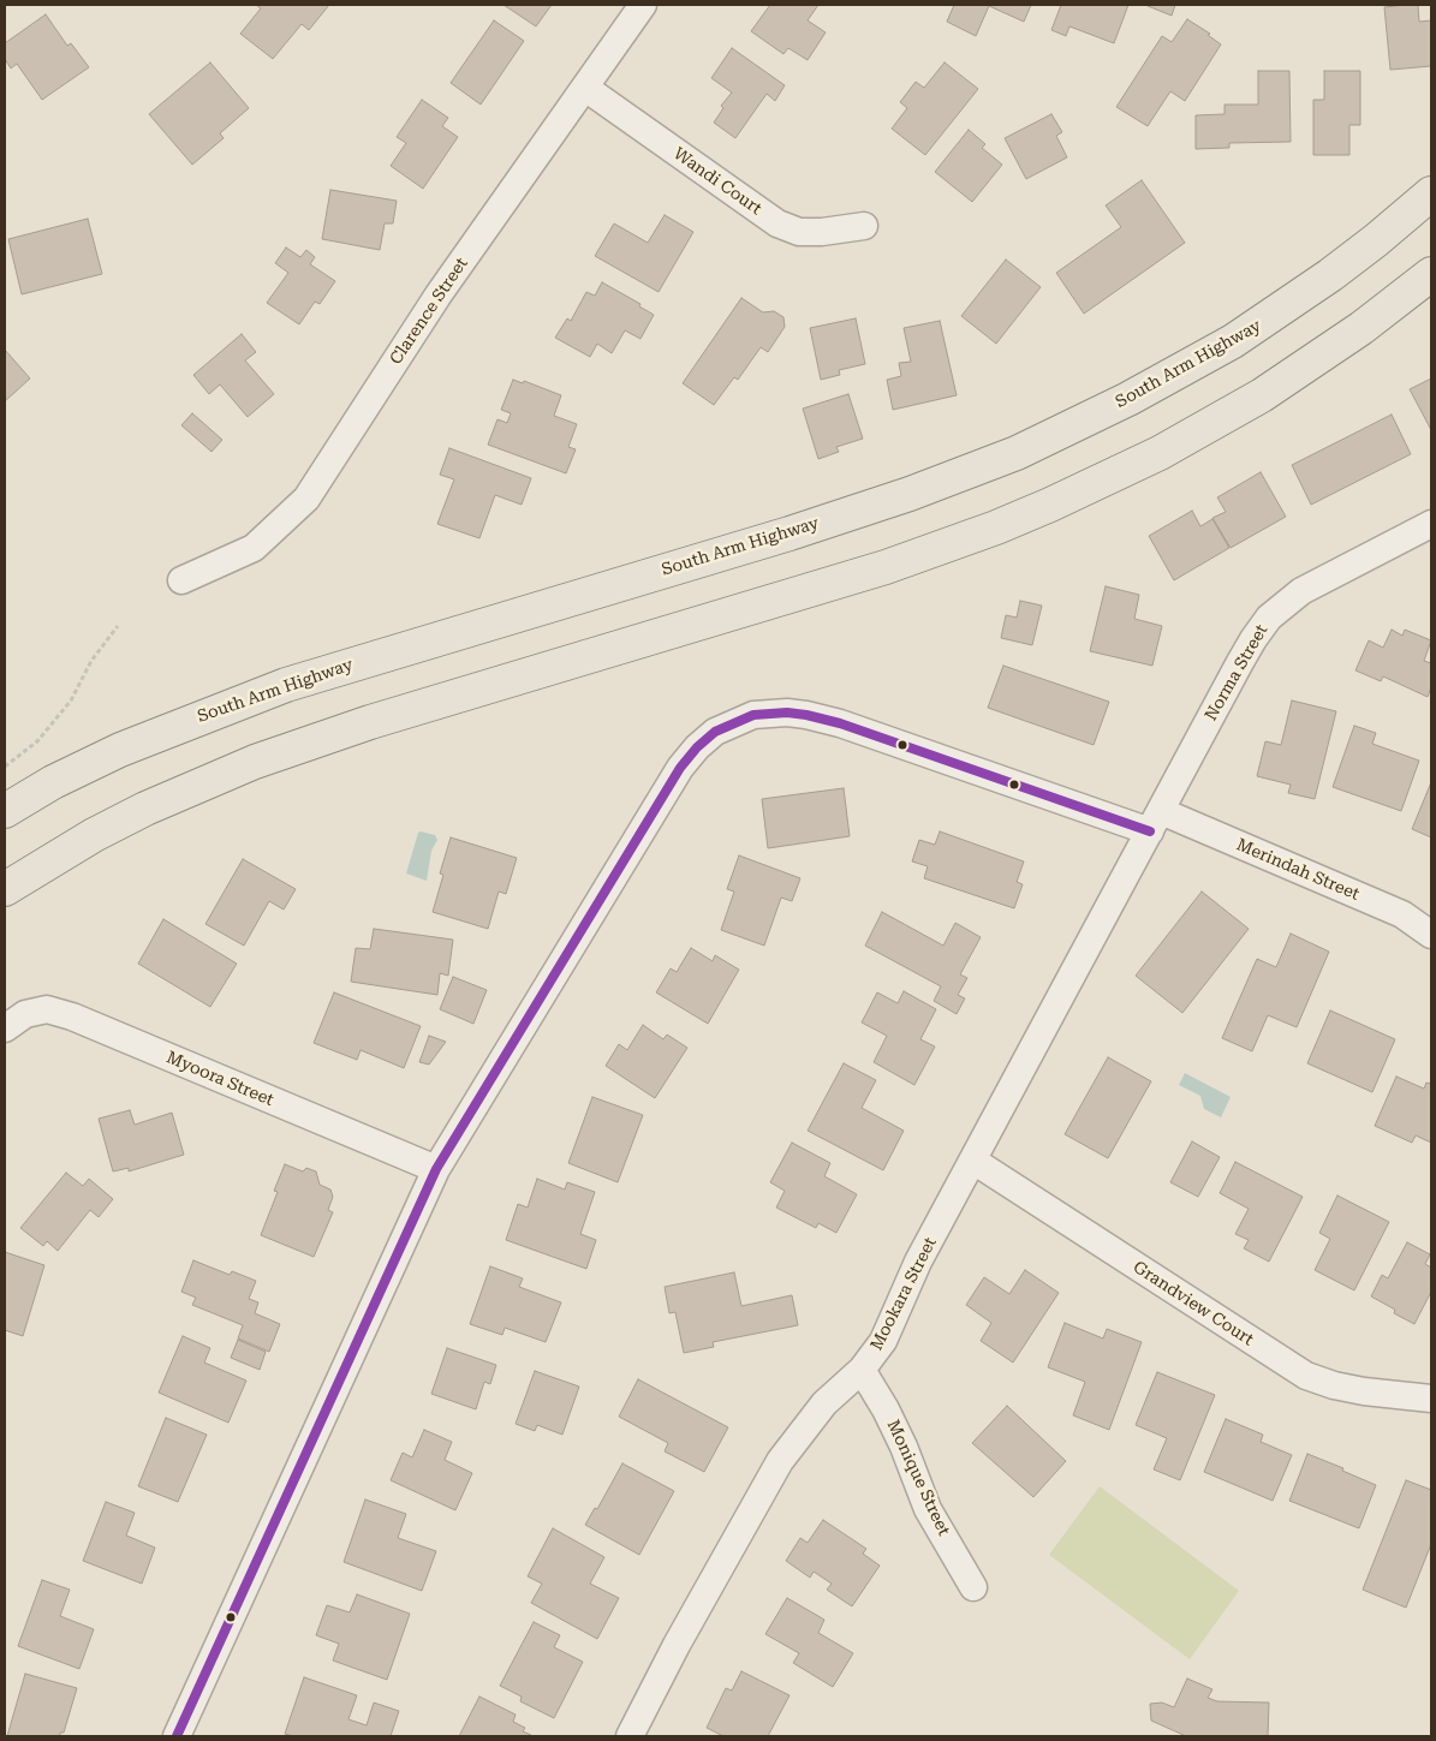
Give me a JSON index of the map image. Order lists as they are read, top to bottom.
{
  "streets": {
    "main road": ["South Arm Highway"],
    "street": [
      "Wandi Court",
      "Clarence Street",
      "Norma Street",
      "Merindah Street",
      "Myoora Street",
      "Mookara Street",
      "Grandview Court",
      "Monique Street"
    ]
  },
  "crossings": [
    ["Wandi Court", "Clarence Street"],
    ["Norma Street", "Merindah Street"],
    ["Norma Street", "Mookara Street"],
    ["Merindah Street", "Myoora Street"],
    ["Merindah Street", "Mookara Street"],
    ["Mookara Street", "Grandview Court"],
    ["Mookara Street", "Monique Street"]
  ]
}
